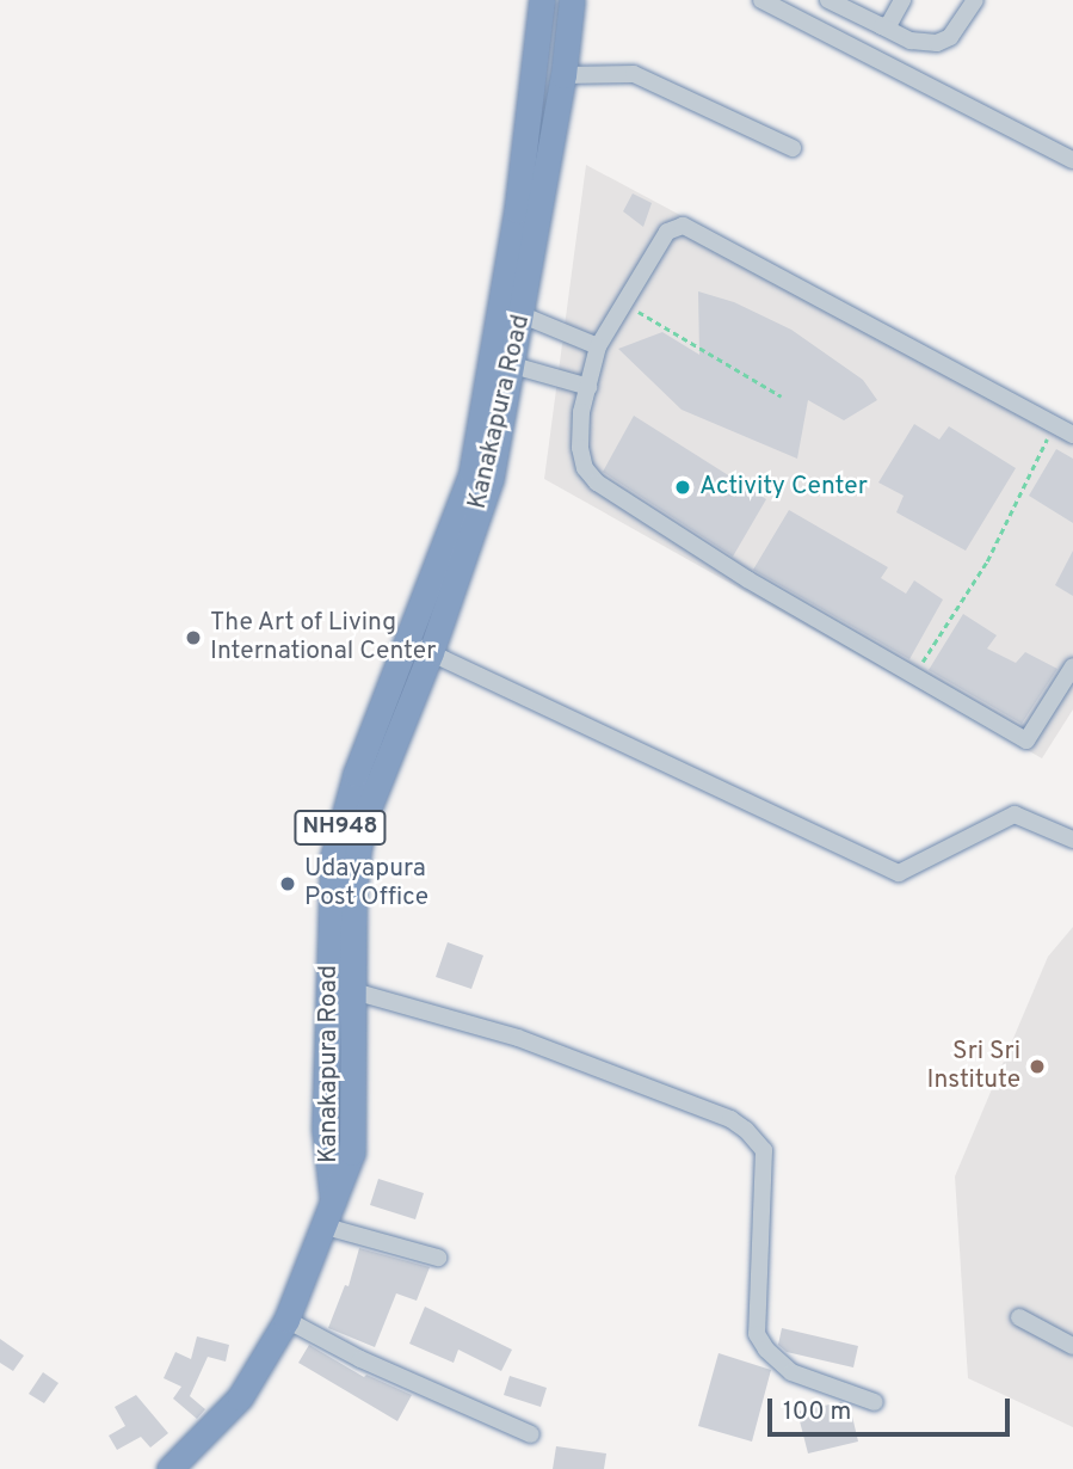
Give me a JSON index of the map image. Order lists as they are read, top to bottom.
{
  "streets": {
    "highway": ["Kanakapura Road", "NH948"]
  },
  "places": [
    "Activity Center",
    "The Art of Living International Center",
    "Udayapura Post Office",
    "Sri Sri Institute"
  ],
  "scale_bar": "100 m"
}
